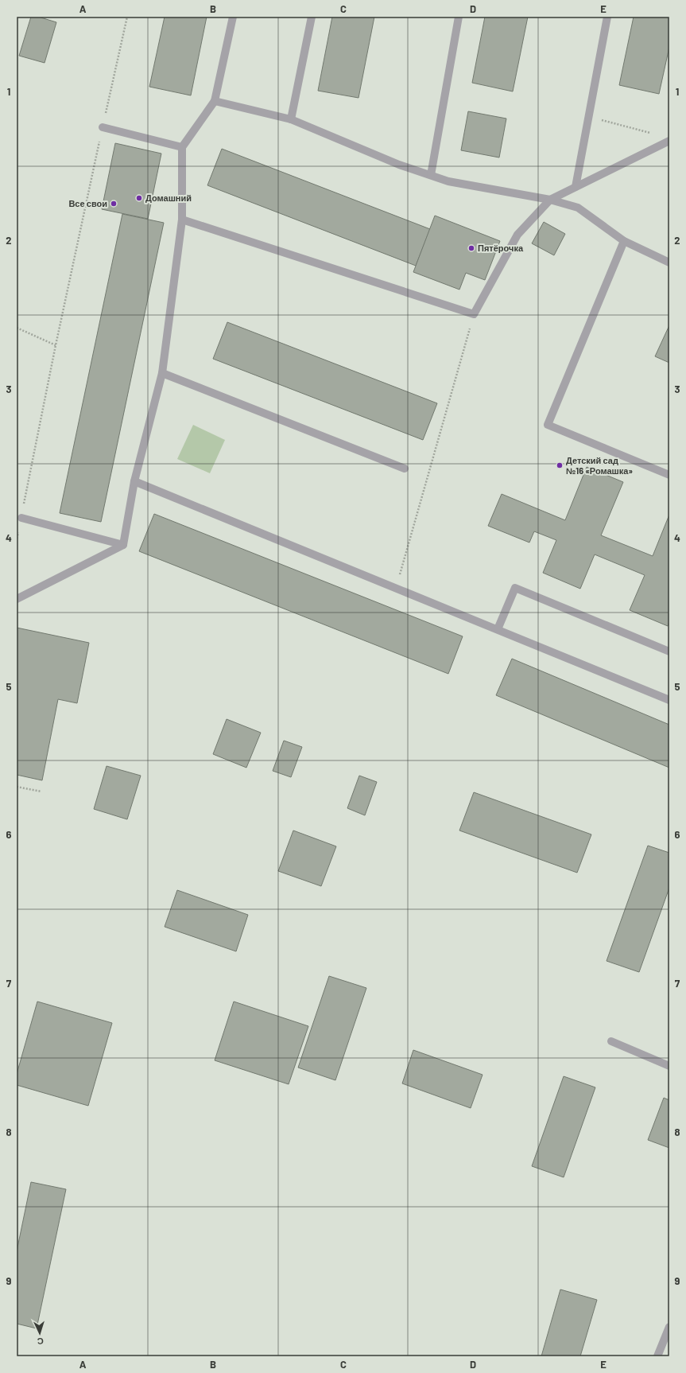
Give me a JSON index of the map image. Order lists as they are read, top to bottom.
{
  "places": [
    "Домашний",
    "Все свои",
    "Пятёрочка",
    "Детский сад №16 «Ромашка»"
  ],
  "north": "bottom",
  "grid": {
    "columns": [
      "A",
      "B",
      "C",
      "D",
      "E"
    ],
    "rows": [
      "1",
      "2",
      "3",
      "4",
      "5",
      "6",
      "7",
      "8",
      "9"
    ]
  }
}
